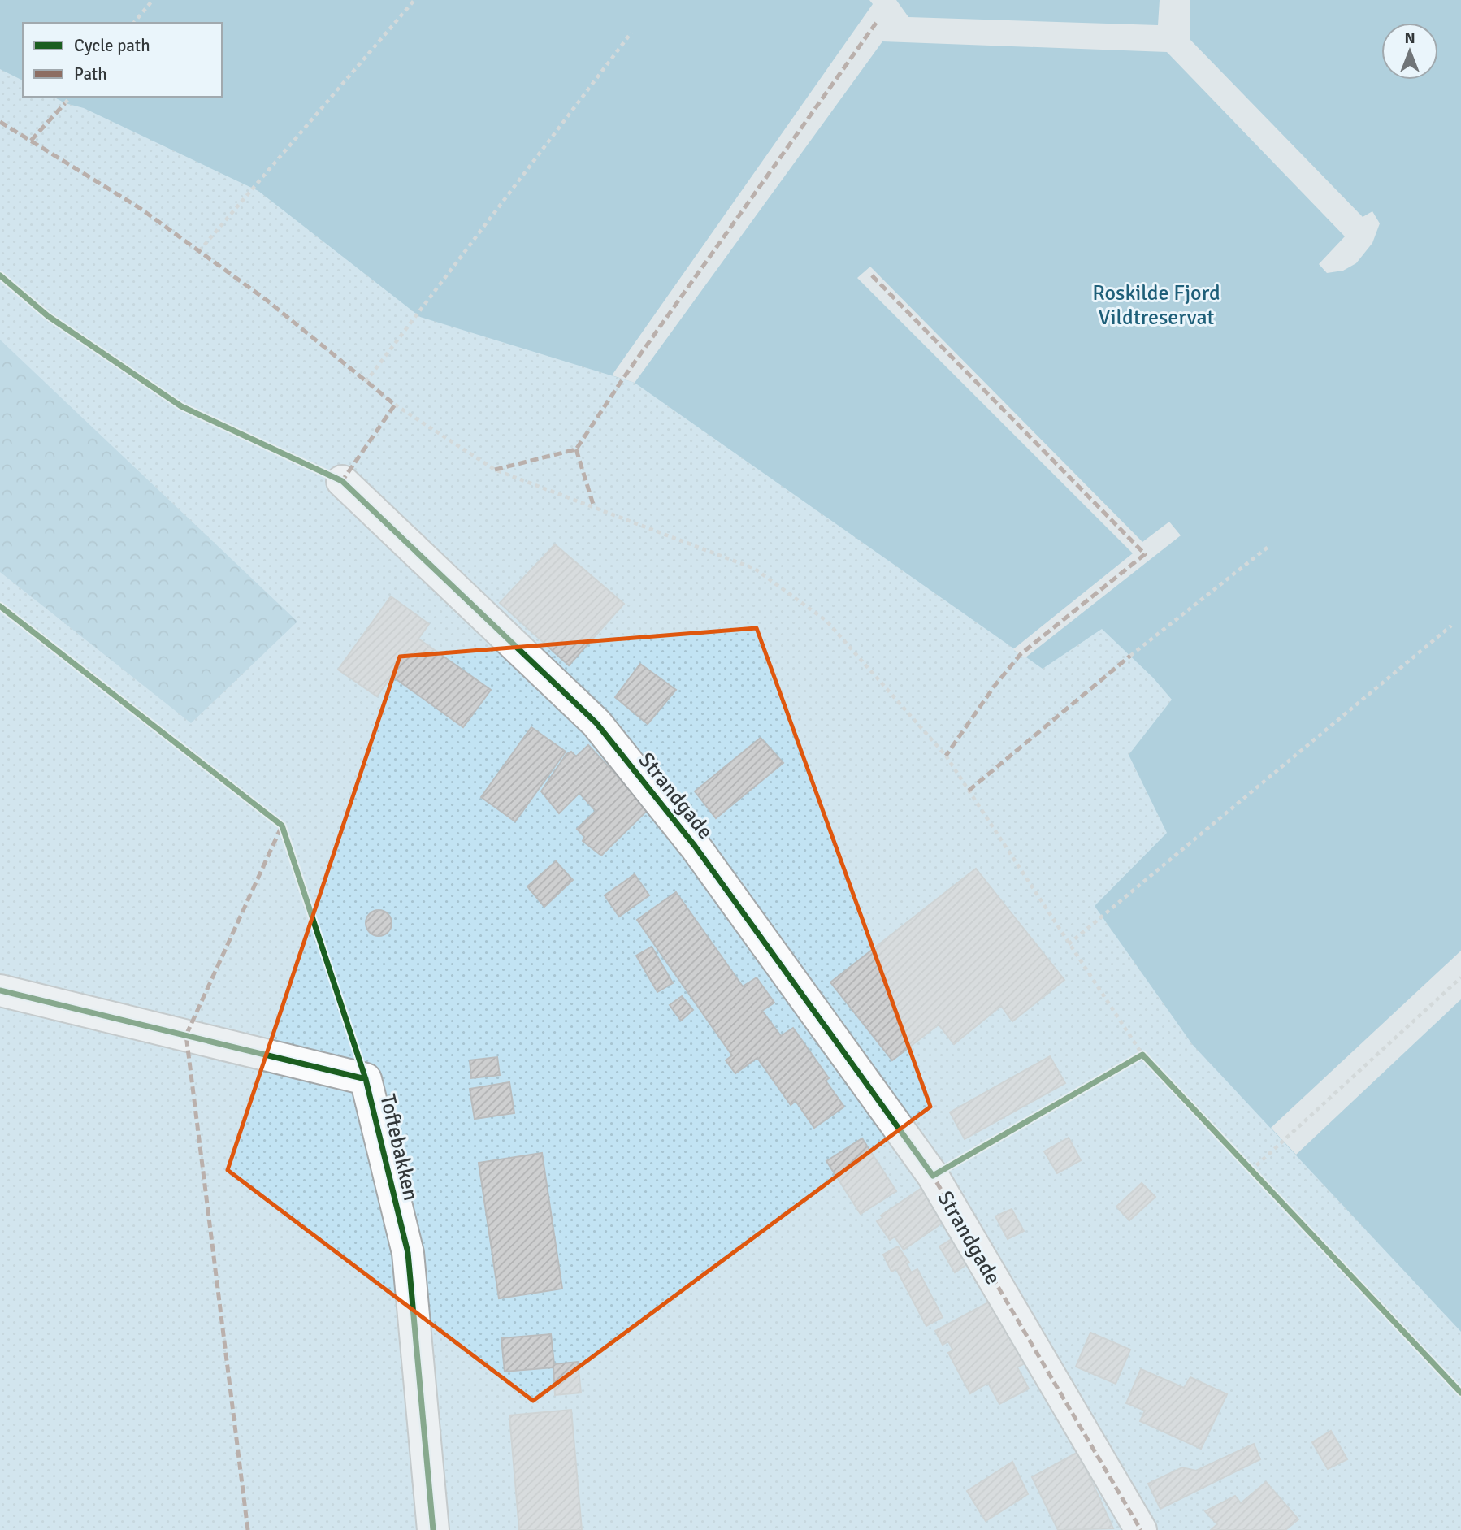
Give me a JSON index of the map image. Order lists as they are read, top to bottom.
{
  "streets": {
    "street": ["Strandgade", "Toftebakken"]
  },
  "parks": ["Roskilde Fjord Vildtreservat"],
  "legend": ["Cycle path", "Path"],
  "north": "top"
}
